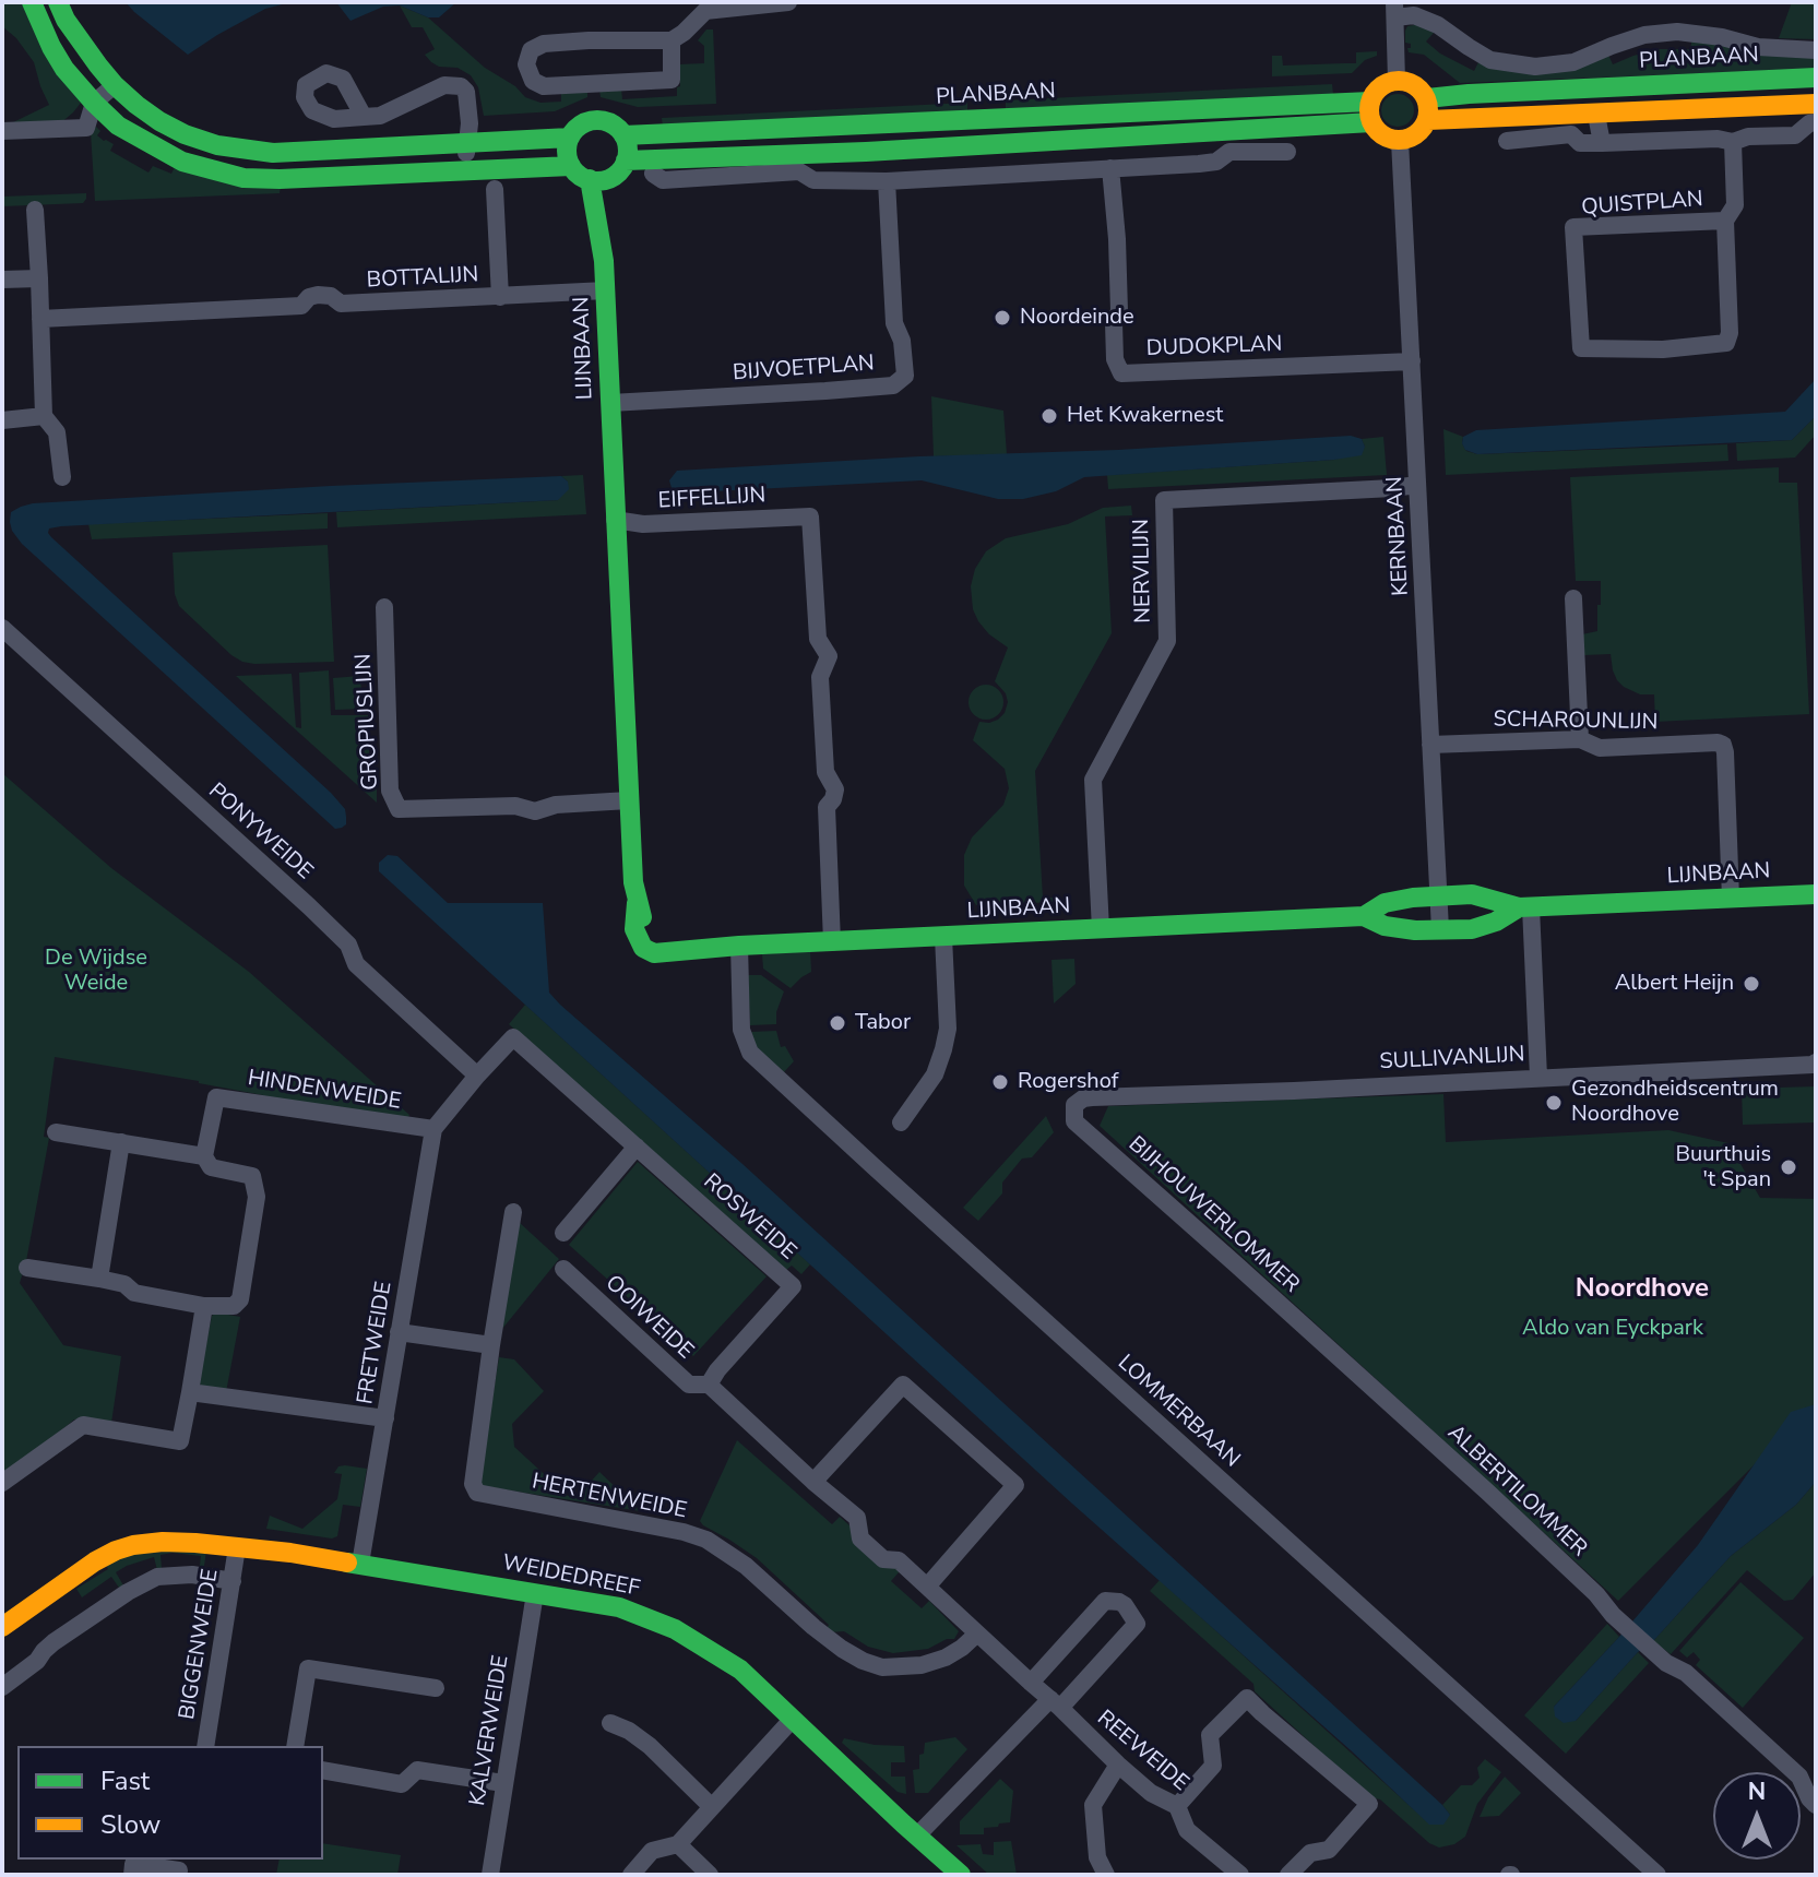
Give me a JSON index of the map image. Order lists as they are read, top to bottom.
{
  "streets": {
    "street": [
      "PLANBAAN",
      "QUISTPLAN",
      "BOTTALIJN",
      "DUDOKPLAN",
      "LIJNBAAN",
      "BIJVOETPLAN",
      "EIFFELLIJN",
      "KERNBAAN",
      "NERVILIJN",
      "GROPIUSLIJN",
      "SCHAROUNLIJN",
      "PONYWEIDE",
      "SULLIVANLIJN",
      "HINDENWEIDE",
      "BIJHOUWERLOMMER",
      "ROSWEIDE",
      "OOIWEIDE",
      "FRETWEIDE",
      "LOMMERBAAN",
      "ALBERTILOMMER",
      "HERTENWEIDE",
      "WEIDEDREEF",
      "BIGGENWEIDE",
      "KALVERWEIDE",
      "REEWEIDE"
    ]
  },
  "crossings": [
    ["PLANBAAN", "LIJNBAAN"],
    ["PLANBAAN", "KERNBAAN"],
    ["BOTTALIJN", "LIJNBAAN"],
    ["DUDOKPLAN", "KERNBAAN"],
    ["LIJNBAAN", "BIJVOETPLAN"],
    ["LIJNBAAN", "EIFFELLIJN"],
    ["LIJNBAAN", "KERNBAAN"],
    ["LIJNBAAN", "NERVILIJN"],
    ["LIJNBAAN", "GROPIUSLIJN"],
    ["LIJNBAAN", "SCHAROUNLIJN"],
    ["LIJNBAAN", "LOMMERBAAN"],
    ["KERNBAAN", "NERVILIJN"],
    ["KERNBAAN", "SCHAROUNLIJN"],
    ["PONYWEIDE", "ROSWEIDE"],
    ["SULLIVANLIJN", "BIJHOUWERLOMMER"],
    ["HINDENWEIDE", "ROSWEIDE"],
    ["HINDENWEIDE", "FRETWEIDE"],
    ["BIJHOUWERLOMMER", "ALBERTILOMMER"],
    ["ROSWEIDE", "OOIWEIDE"],
    ["ROSWEIDE", "FRETWEIDE"],
    ["FRETWEIDE", "WEIDEDREEF"],
    ["WEIDEDREEF", "BIGGENWEIDE"],
    ["WEIDEDREEF", "KALVERWEIDE"]
  ],
  "districts": ["Noordhove"],
  "parks": ["De Wijdse Weide", "Aldo van Eyckpark"],
  "places": [
    "Noordeinde",
    "Het Kwakernest",
    "Albert Heijn",
    "Tabor",
    "Rogershof",
    "Gezondheidscentrum Noordhove",
    "Buurthuis 't Span"
  ],
  "legend": ["Fast", "Slow"],
  "north": "top"
}
